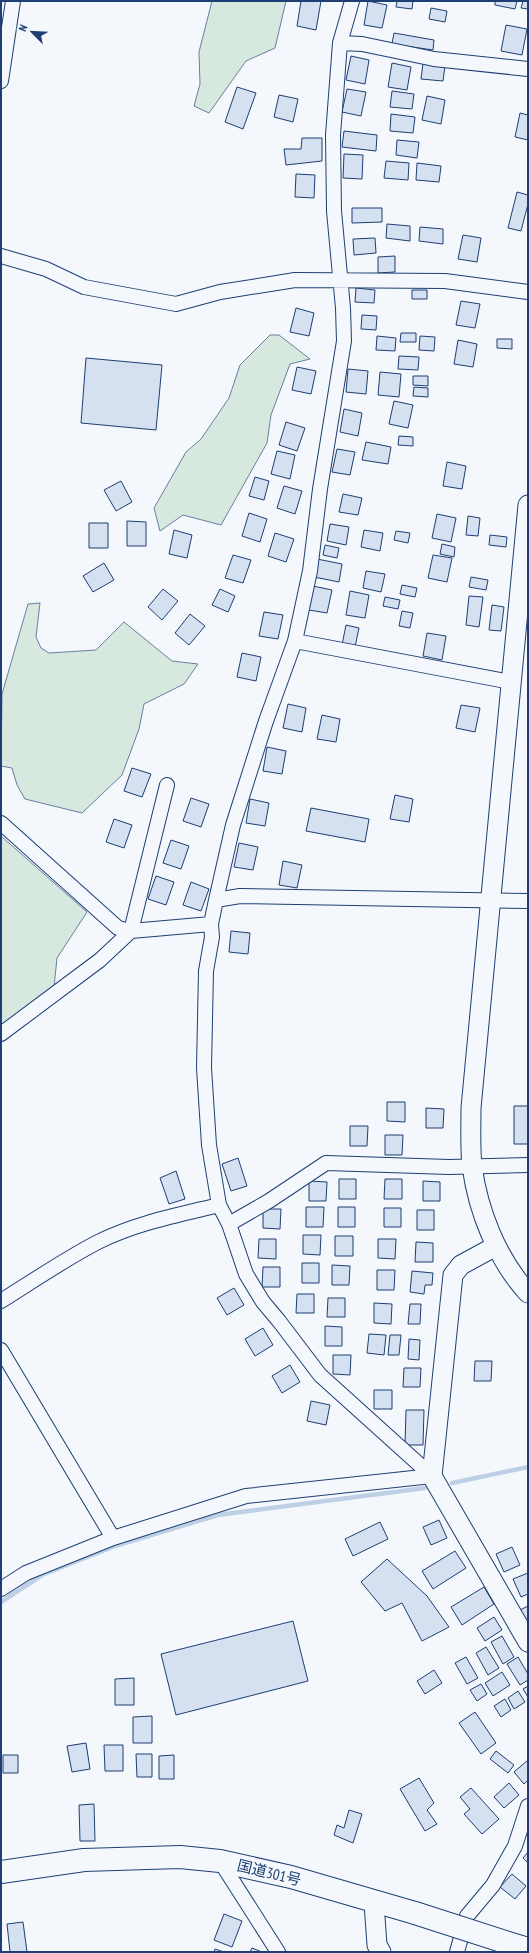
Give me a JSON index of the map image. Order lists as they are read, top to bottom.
{
  "streets": {
    "highway": ["国道301号"]
  },
  "north": "top left"
}
